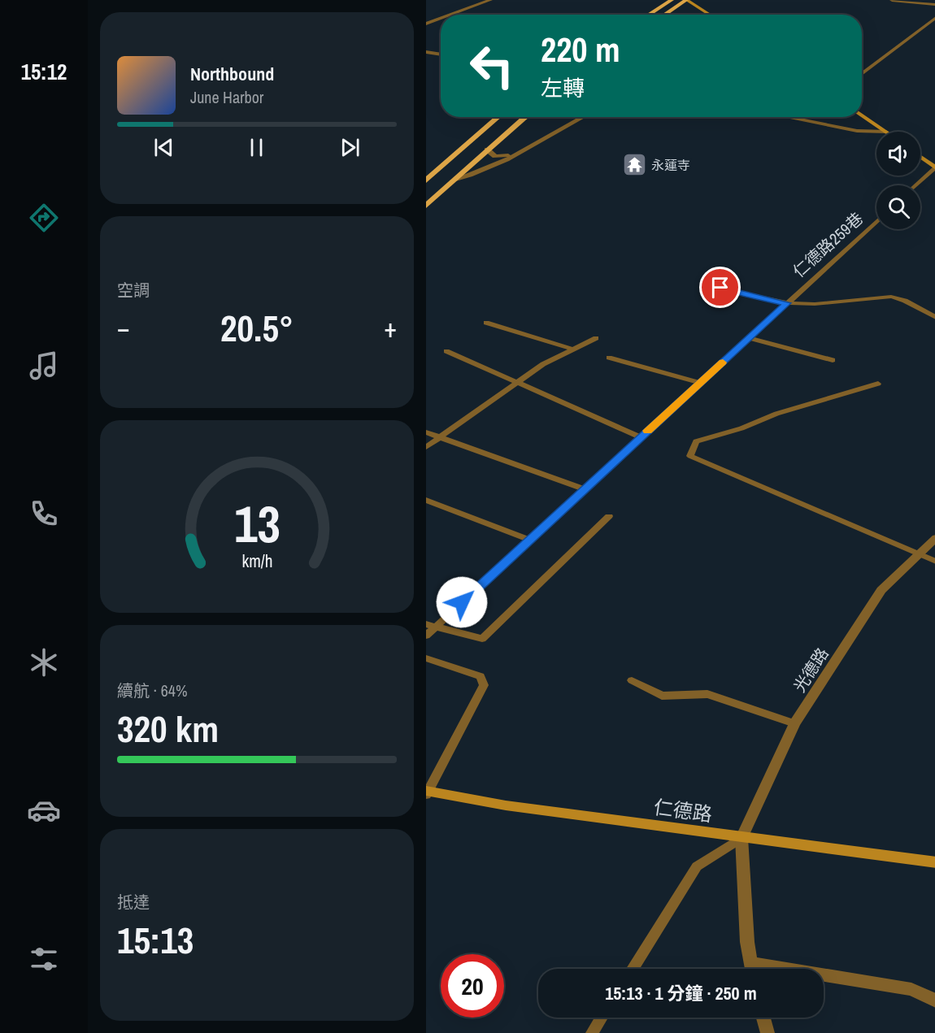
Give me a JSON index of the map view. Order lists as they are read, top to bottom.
{
  "streets": {
    "street": ["光德路", "仁德路"],
    "lane": ["仁德路259巷"]
  },
  "crossings": [
    ["光德路", "仁德路"]
  ],
  "places": {
    "temple": ["永蓮寺"]
  },
  "page": {
    "tabs": "15:12",
    "turn": ["220 m", "左轉"],
    "song": ["Northbound", "June Harbor"],
    "tile": [
      "空調",
      ["續航 · 64%", "320 km"],
      ["抵達", "15:13"]
    ],
    "heat": ["−", "20.5°", "+"],
    "limit": "20",
    "trip": "15:13 · 1 分鐘 · 250 m",
    "gauge": ["13", "km/h"]
  }
}
